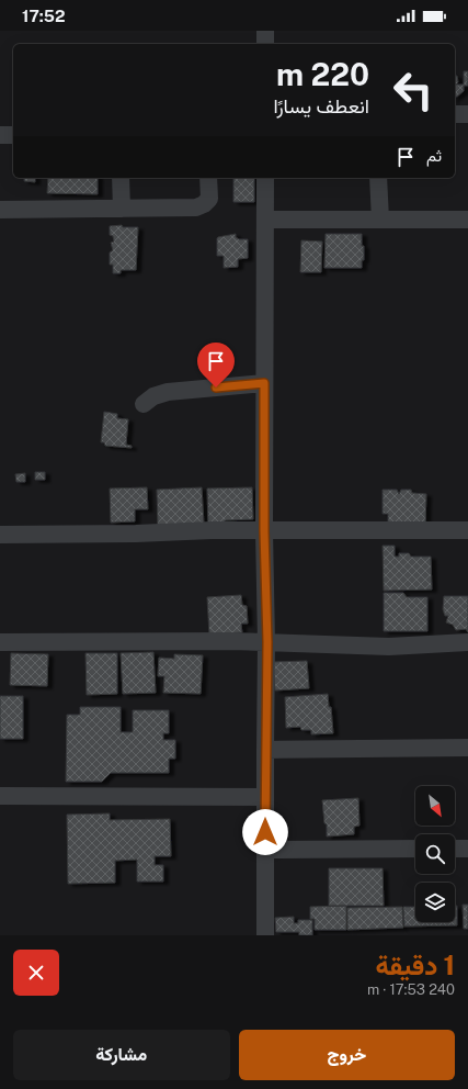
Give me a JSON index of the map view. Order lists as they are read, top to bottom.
{
  "north": "bottom right",
  "page": {
    "status": "17:52",
    "turn": ["220 m", "انعطف يسارًا"],
    "then": "ثم",
    "heading": ["1 دقيقة", "240 m · 17:53"],
    "buttons": ["خروج", "مشاركة"]
  }
}
